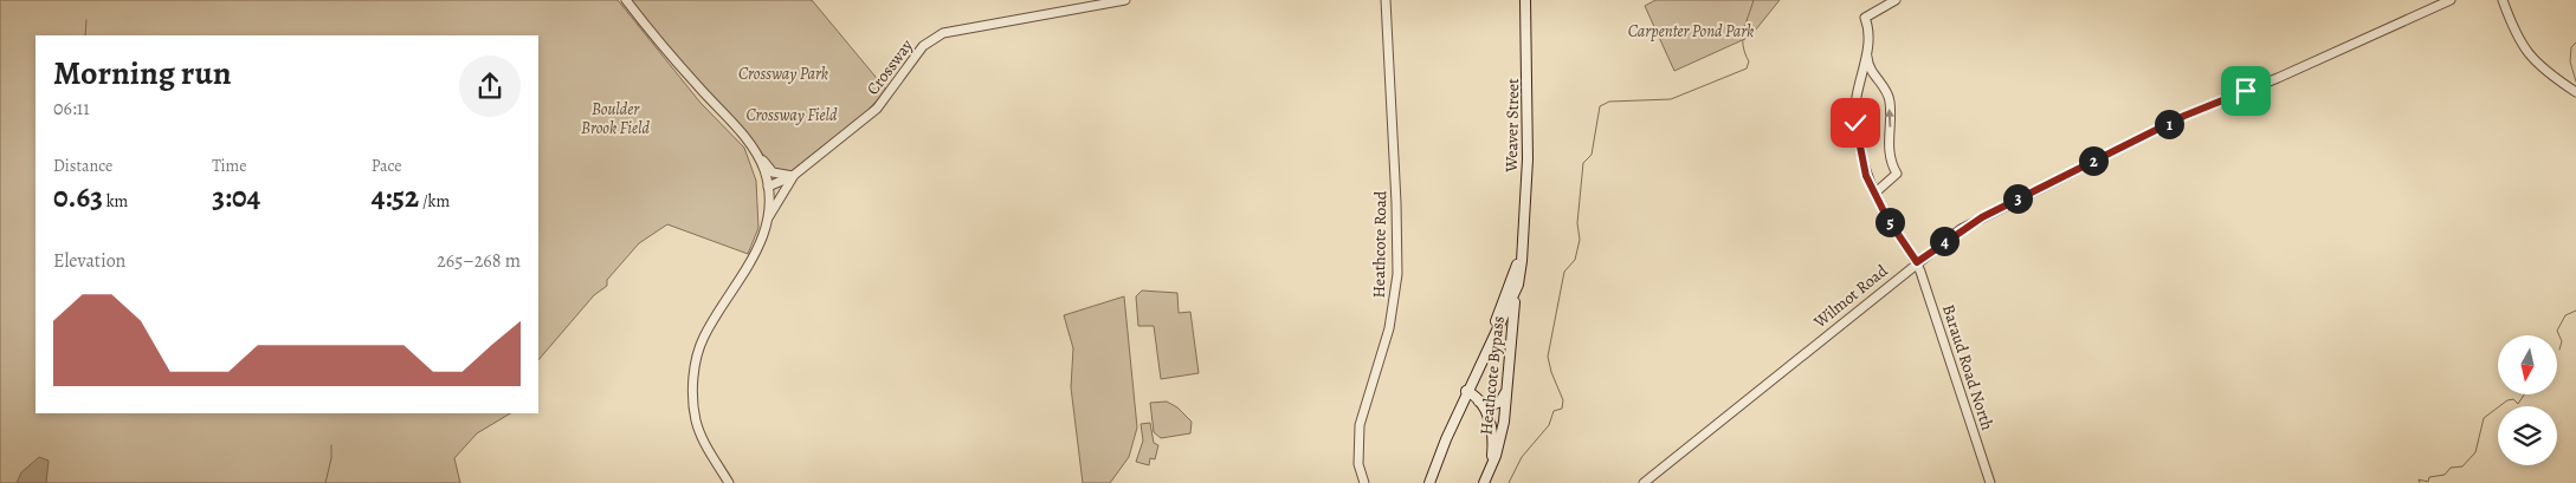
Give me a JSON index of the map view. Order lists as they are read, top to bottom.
{
  "streets": {
    "main road": ["Weaver Street", "Heathcote Bypass"],
    "street": [
      "Crossway",
      "Heathcote Road",
      "Wilmot Road",
      "Baraud Road North"
    ]
  },
  "crossings": [
    ["Weaver Street", "Heathcote Bypass"],
    ["Wilmot Road", "Baraud Road North"]
  ],
  "parks": [
    "Carpenter Pond Park",
    "Crossway Park",
    "Boulder Brook Field",
    "Crossway Field"
  ],
  "north": "bottom",
  "page": {
    "heading": ["Morning run", "06:11"],
    "pins": [
      "1",
      "2",
      "3",
      "5",
      "4"
    ],
    "stats": [
      ["Distance", "0.63 km"],
      ["Time", "3:04"],
      ["Pace", "4:52 /km"]
    ],
    "chart": ["Elevation", "265–268 m"]
  }
}
